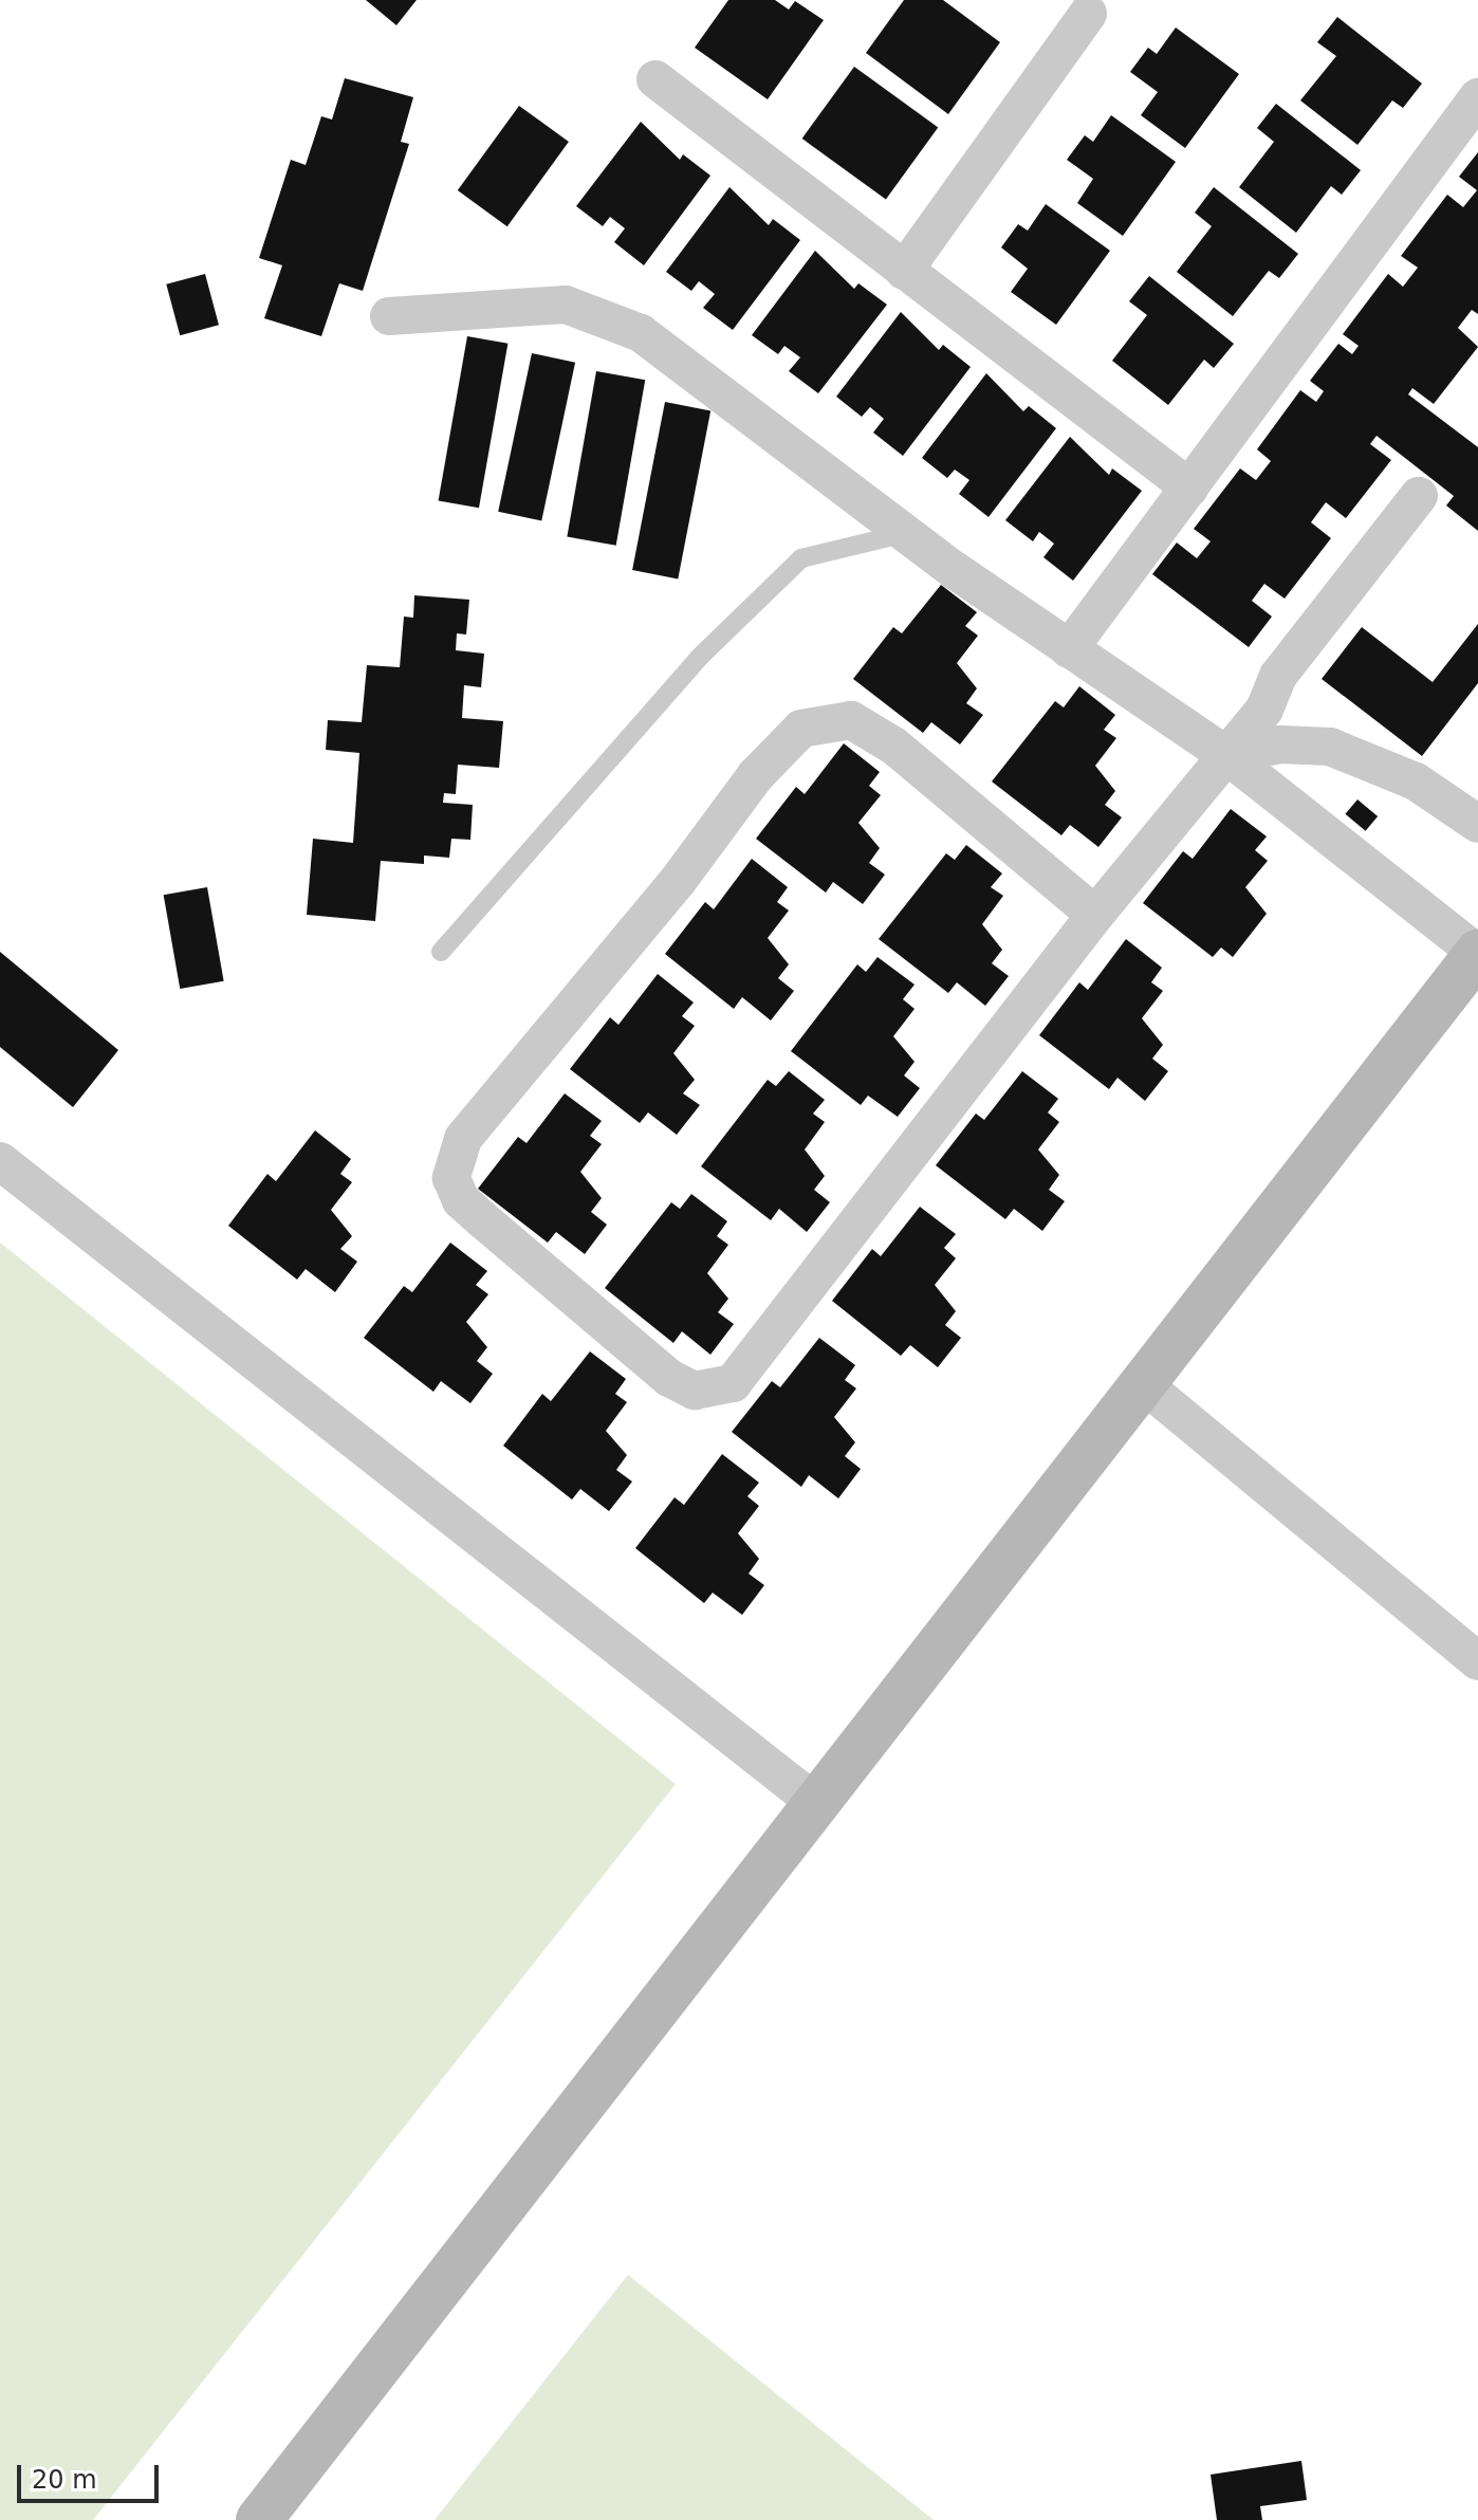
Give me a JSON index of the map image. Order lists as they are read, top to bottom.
{
  "scale_bar": "20 m"
}
